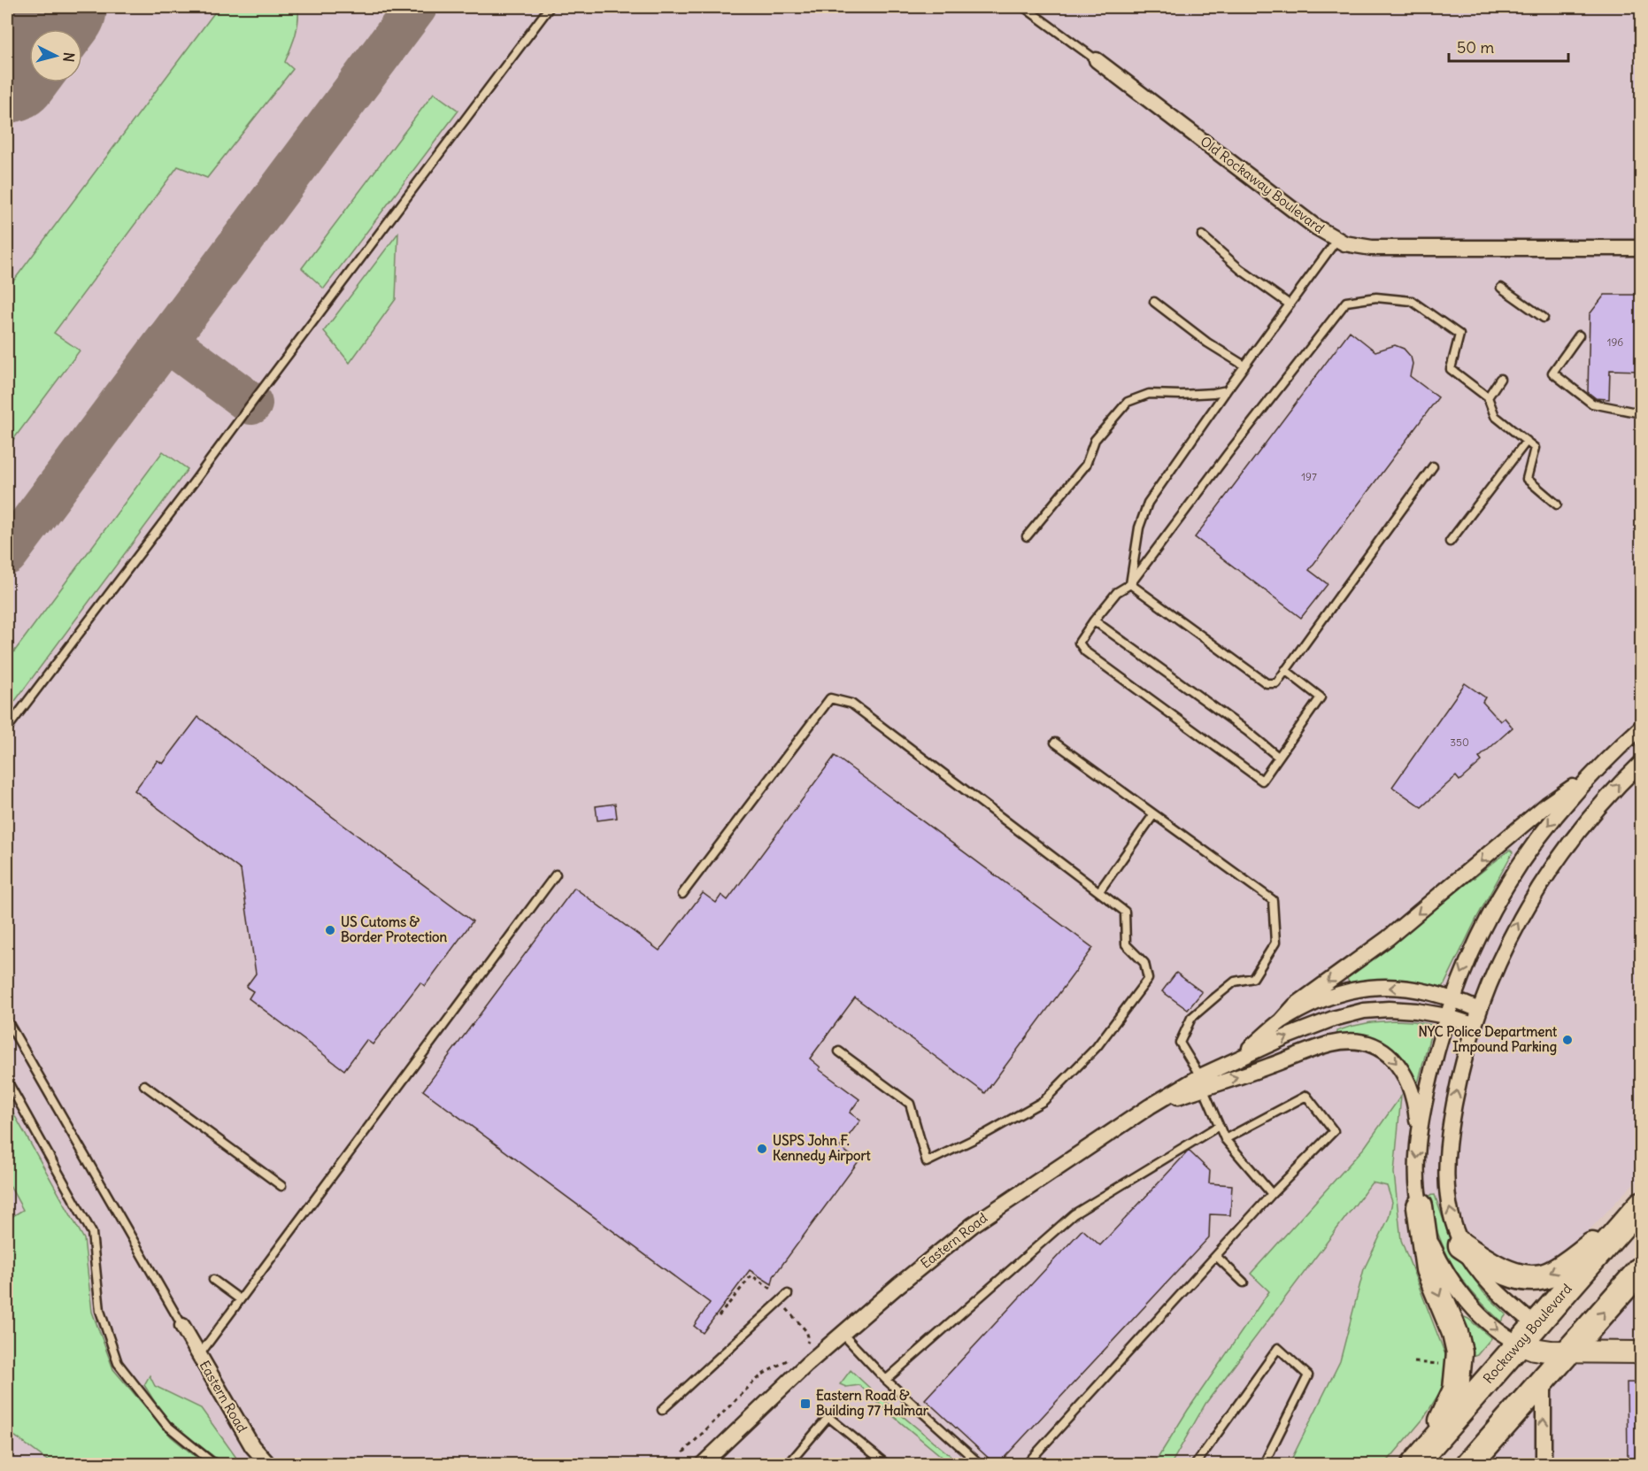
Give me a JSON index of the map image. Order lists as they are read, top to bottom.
{
  "streets": {
    "highway": ["Rockaway Boulevard"],
    "street": ["Old Rockaway Boulevard", "Eastern Road"]
  },
  "places": {
    "other": ["US Cutoms & Border Protection", "NYC Police Department Impound Parking", "USPS John F. Kennedy Airport"],
    "transit": ["Eastern Road & Building 77 Halmar"]
  },
  "house_numbers": ["196", "197", "350"],
  "scale_bar": "50 m",
  "north": "right"
}
